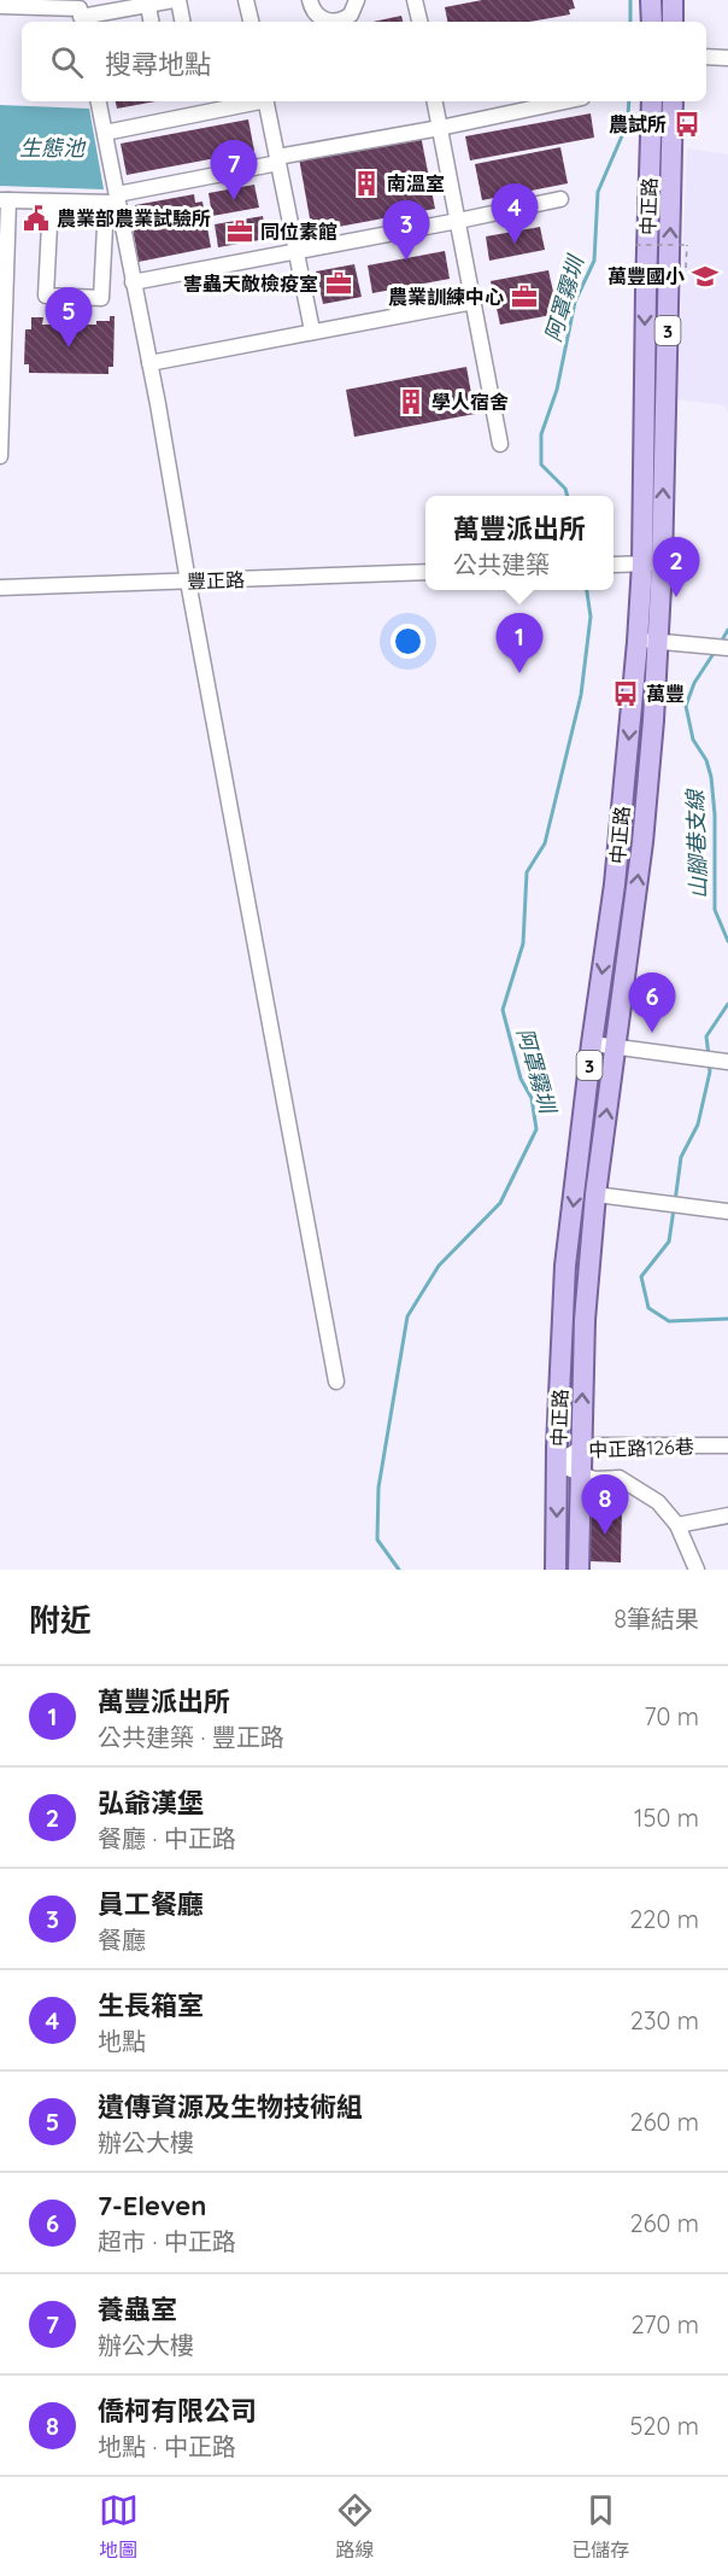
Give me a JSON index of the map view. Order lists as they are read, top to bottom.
{
  "streets": {
    "main road": ["中正路", "3"],
    "street": ["豐正路", "中正路126巷"]
  },
  "crossings": [
    ["中正路", "中正路126巷"]
  ],
  "water": ["生態池", "阿罩霧圳", "山腳巷支線"],
  "places": {
    "bus stop": ["農試所", "萬豐"],
    "building": ["南溫室", "學人宿舍"],
    "public building": ["農業部農業試驗所"],
    "office": ["同位素館", "害蟲天敵檢疫室", "農業訓練中心"],
    "school or university": ["萬豐國小"]
  },
  "page": {
    "search": "搜尋地點",
    "pins": [
      "7",
      "4",
      "3",
      "5",
      "2",
      "1",
      "6",
      "8"
    ],
    "popup": ["萬豐派出所", "公共建築"],
    "heading": ["附近", "8筆結果"],
    "list": [
      {
        "mark": "1",
        "name": "萬豐派出所",
        "note": "公共建築 · 豐正路",
        "value": "70 m"
      },
      {
        "mark": "2",
        "name": "弘爺漢堡",
        "note": "餐廳 · 中正路",
        "value": "150 m"
      },
      {
        "mark": "3",
        "name": "員工餐廳",
        "note": "餐廳",
        "value": "220 m"
      },
      {
        "mark": "4",
        "name": "生長箱室",
        "note": "地點",
        "value": "230 m"
      },
      {
        "mark": "5",
        "name": "遺傳資源及生物技術組",
        "note": "辦公大樓",
        "value": "260 m"
      },
      {
        "mark": "6",
        "name": "7-Eleven",
        "note": "超市 · 中正路",
        "value": "260 m"
      },
      {
        "mark": "7",
        "name": "養蟲室",
        "note": "辦公大樓",
        "value": "270 m"
      },
      {
        "mark": "8",
        "name": "僑柯有限公司",
        "note": "地點 · 中正路",
        "value": "520 m"
      }
    ],
    "nav": ["地圖", "路線", "已儲存"]
  }
}
